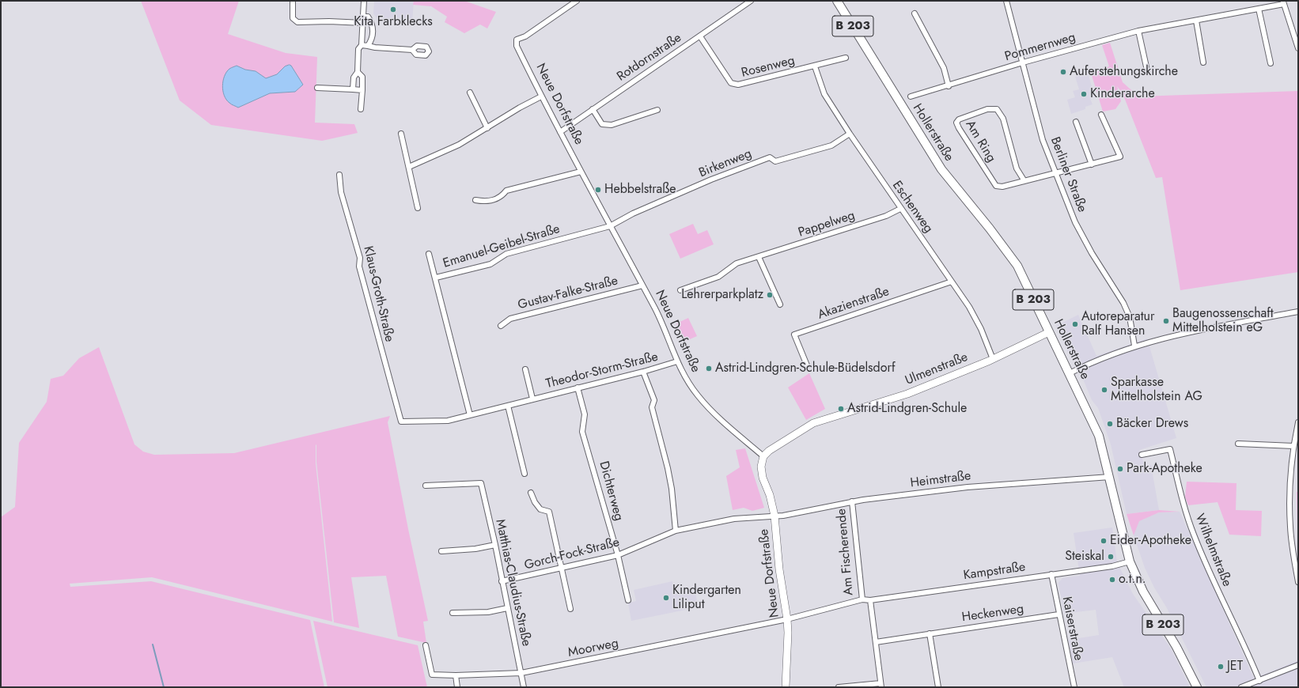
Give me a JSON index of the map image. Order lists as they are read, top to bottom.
{
  "streets": {
    "main road": ["B 203", "Hollerstraße"],
    "street": [
      "Pommernweg",
      "Rotdornstraße",
      "Rosenweg",
      "Neue Dorfstraße",
      "Am Ring",
      "Birkenweg",
      "Berliner Straße",
      "Eschenweg",
      "Pappelweg",
      "Emanuel-Geibel-Straße",
      "Gustav-Falke-Straße",
      "Klaus-Groth-Straße",
      "Akazienstraße",
      "Ulmenstraße",
      "Theodor-Storm-Straße",
      "Heimstraße",
      "Dichterweg",
      "Wilhelmstraße",
      "Am Fischerende",
      "Gorch-Fock-Straße",
      "Kampstraße",
      "Matthias-Claudius-Straße",
      "Heckenweg",
      "Kaiserstraße",
      "Moorweg"
    ]
  },
  "crossings": [
    ["Pommernweg", "Berliner Straße"],
    ["Rotdornstraße", "Rosenweg"],
    ["Rotdornstraße", "Neue Dorfstraße"],
    ["Rosenweg", "Eschenweg"],
    ["Neue Dorfstraße", "Birkenweg"],
    ["Neue Dorfstraße", "Emanuel-Geibel-Straße"],
    ["Neue Dorfstraße", "Gustav-Falke-Straße"],
    ["Neue Dorfstraße", "Ulmenstraße"],
    ["Neue Dorfstraße", "Theodor-Storm-Straße"],
    ["Neue Dorfstraße", "Heimstraße"],
    ["Neue Dorfstraße", "Am Fischerende"],
    ["Neue Dorfstraße", "Gorch-Fock-Straße"],
    ["Neue Dorfstraße", "Moorweg"],
    ["Hollerstraße", "Ulmenstraße"],
    ["Hollerstraße", "Heimstraße"],
    ["Hollerstraße", "Kampstraße"],
    ["Am Ring", "Berliner Straße"],
    ["Birkenweg", "Eschenweg"],
    ["Birkenweg", "Emanuel-Geibel-Straße"],
    ["Eschenweg", "Pappelweg"],
    ["Eschenweg", "Akazienstraße"],
    ["Eschenweg", "Ulmenstraße"],
    ["Emanuel-Geibel-Straße", "Theodor-Storm-Straße"],
    ["Klaus-Groth-Straße", "Theodor-Storm-Straße"],
    ["Theodor-Storm-Straße", "Dichterweg"],
    ["Heimstraße", "Am Fischerende"],
    ["Heimstraße", "Gorch-Fock-Straße"],
    ["Dichterweg", "Gorch-Fock-Straße"],
    ["Am Fischerende", "Kampstraße"],
    ["Am Fischerende", "Moorweg"],
    ["Gorch-Fock-Straße", "Matthias-Claudius-Straße"],
    ["Kampstraße", "Kaiserstraße"],
    ["Matthias-Claudius-Straße", "Moorweg"],
    ["Heckenweg", "Kaiserstraße"]
  ],
  "places": [
    "Kita Farbklecks",
    "Auferstehungskirche",
    "Kinderarche",
    "Hebbelstraße",
    "Lehrerparkplatz",
    "Baugenossenschaft Mittelholstein eG",
    "Autoreparatur Ralf Hansen",
    "Astrid-Lindgren-Schule-Büdelsdorf",
    "Sparkasse Mittelholstein AG",
    "Astrid-Lindgren-Schule",
    "Bäcker Drews",
    "Park-Apotheke",
    "Eider-Apotheke",
    "Steiskal",
    "o.t.n.",
    "Kindergarten Liliput",
    "JET"
  ]
}
